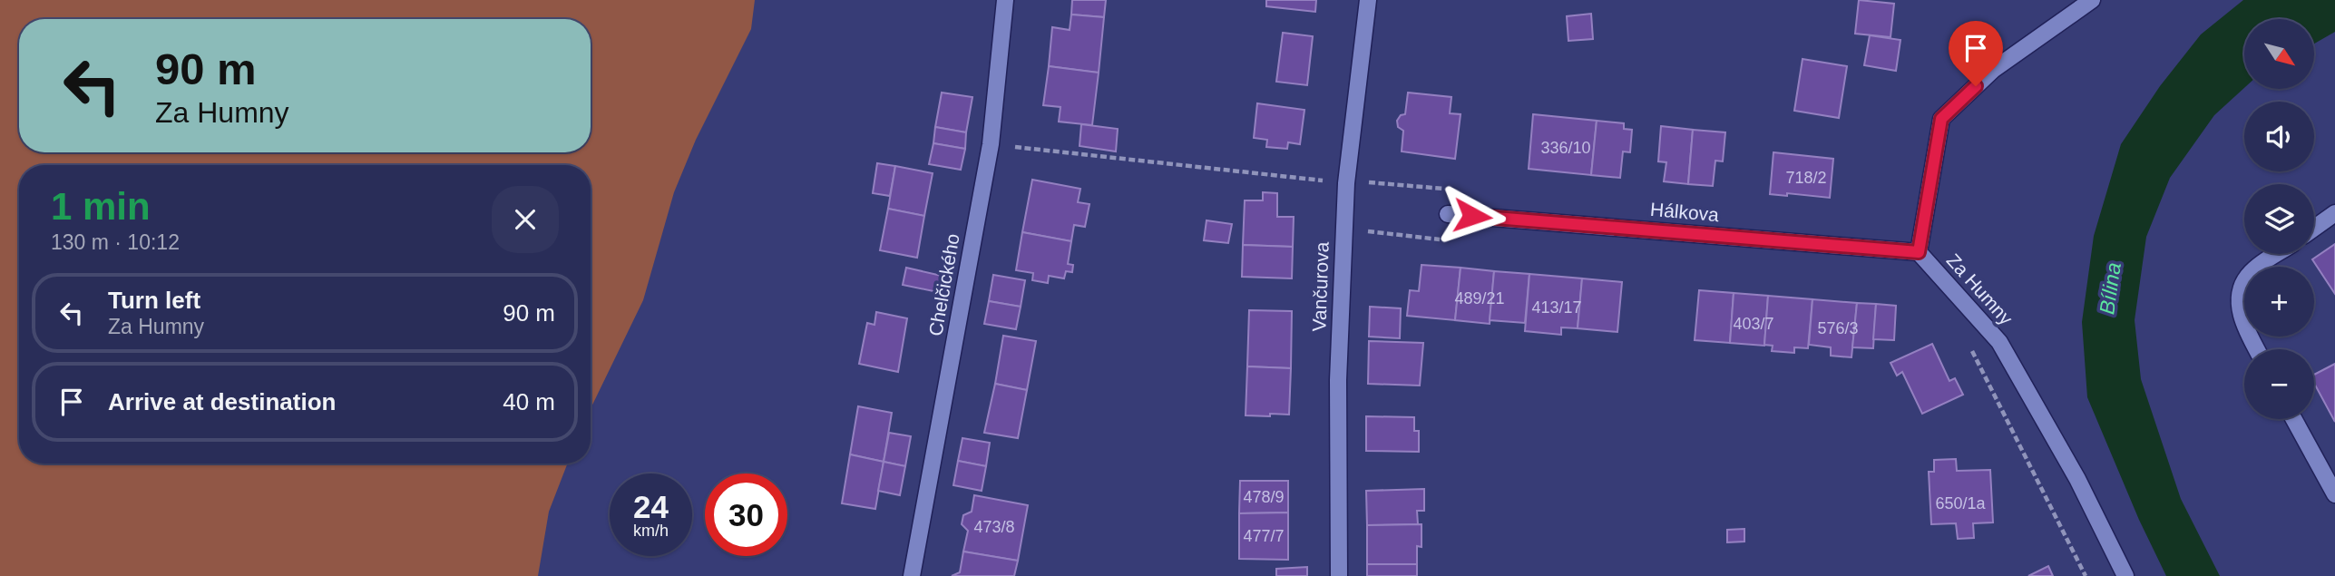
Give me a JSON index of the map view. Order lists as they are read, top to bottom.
{
  "streets": {
    "street": [
      "Hálkova",
      "Chelčického",
      "Vančurova",
      "Za Humny"
    ]
  },
  "crossings": [
    ["Hálkova", "Za Humny"]
  ],
  "water": ["Bílina"],
  "house_numbers": [
    "336/10",
    "718/2",
    "489/21",
    "413/17",
    "403/7",
    "576/3",
    "478/9",
    "650/1a",
    "473/8",
    "477/7"
  ],
  "north": "bottom right",
  "page": {
    "map_buttons": ["+", "−"],
    "turn": ["90 m", "Za Humny"],
    "heading": ["1 min", "130 m · 10:12"],
    "list": [
      {
        "name": "Turn left",
        "note": "Za Humny",
        "value": "90 m"
      },
      {
        "name": "Arrive at destination",
        "value": "40 m"
      }
    ],
    "speed": "24 km/h",
    "limit": "30"
  }
}
